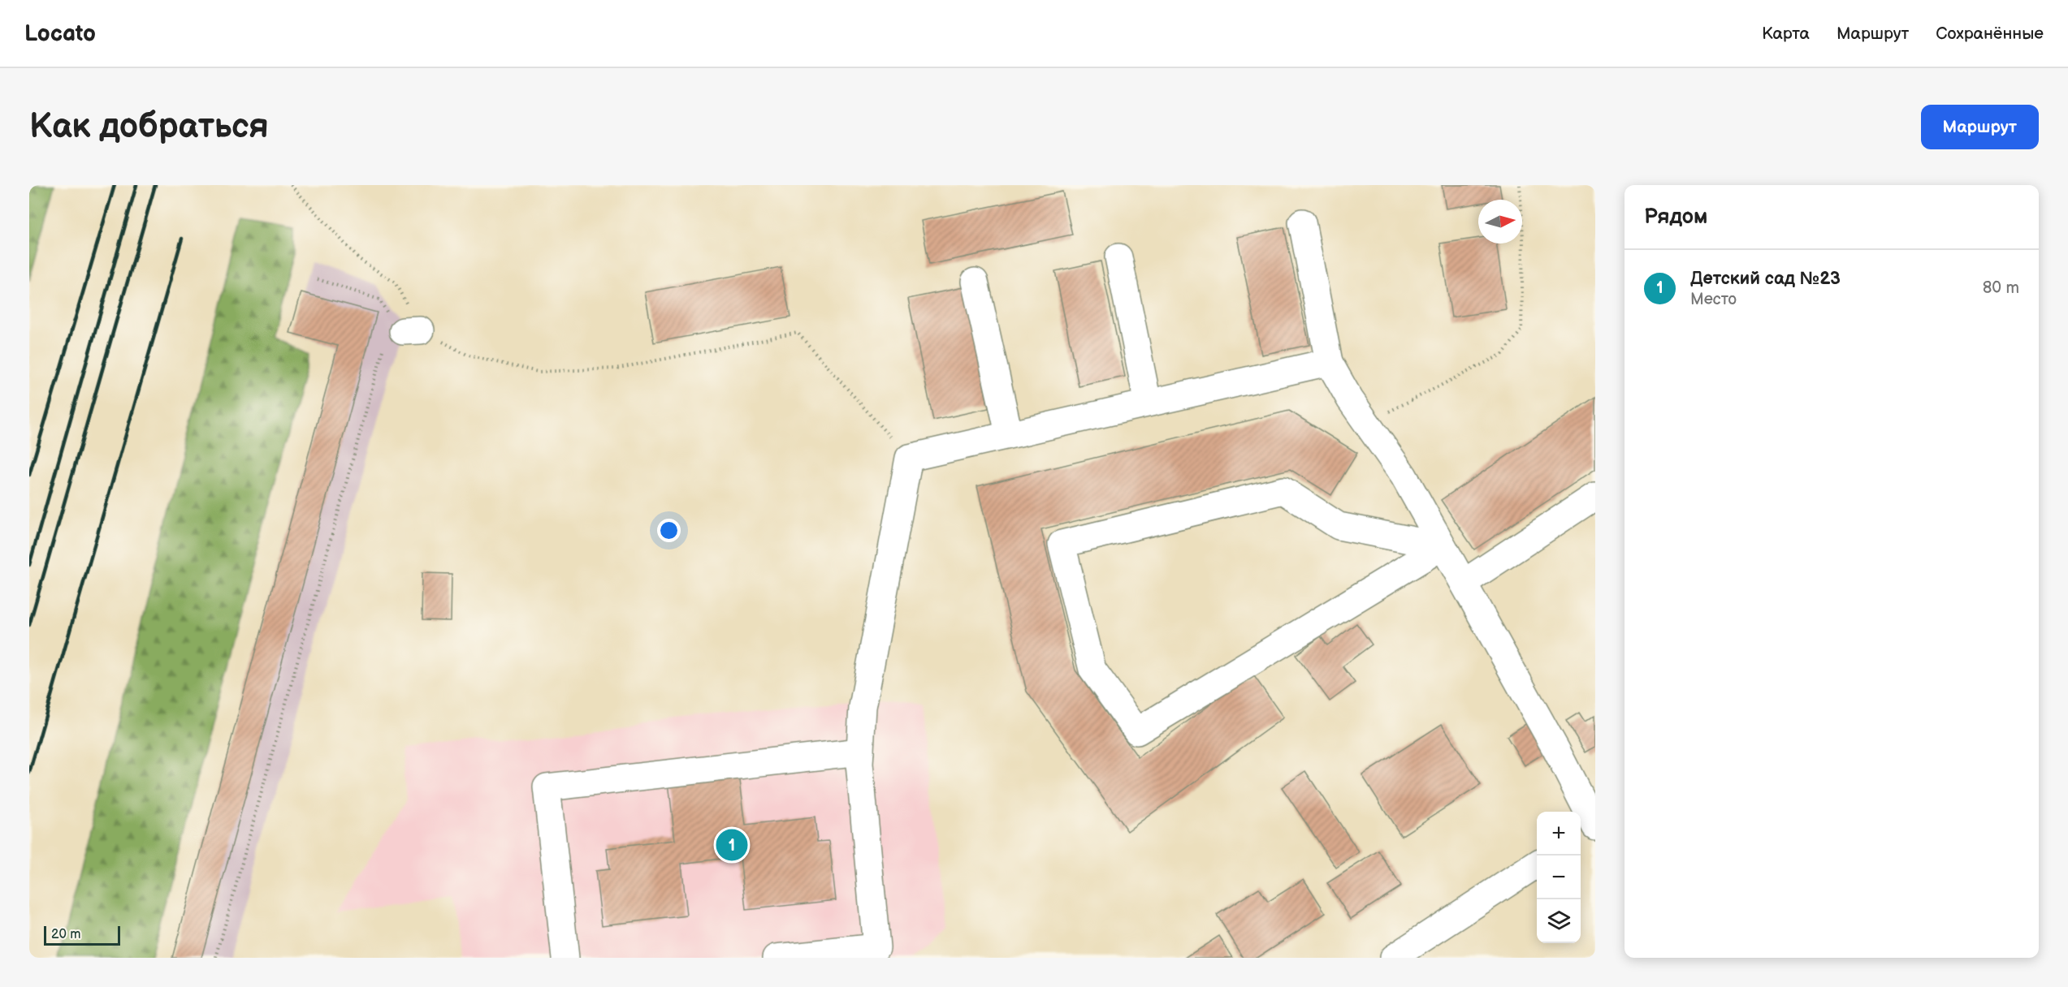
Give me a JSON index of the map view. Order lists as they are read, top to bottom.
{
  "scale_bar": "20 m",
  "north": "right",
  "page": {
    "header": "Locato",
    "nav": ["Карта", "Маршрут", "Сохранённые"],
    "buttons": "Маршрут",
    "title": "Как добраться",
    "heading": "Рядом",
    "list": [
      {
        "mark": "1",
        "name": "Детский сад №23",
        "note": "Место",
        "value": "80 m"
      }
    ],
    "map_buttons": ["+", "−"],
    "pins": "1",
    "scale": "20 m"
  }
}
